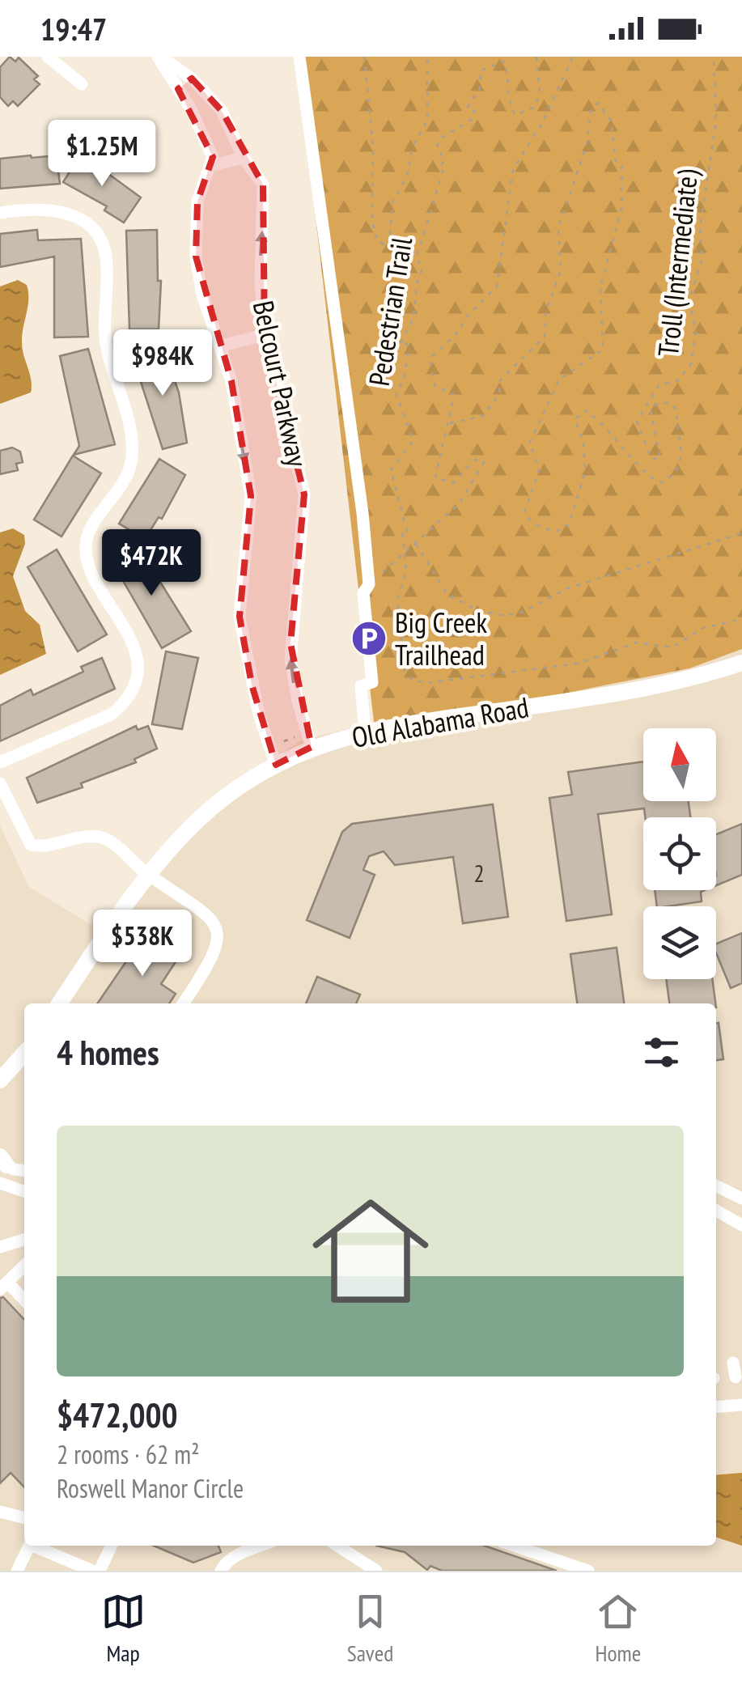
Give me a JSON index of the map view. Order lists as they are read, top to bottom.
{
  "streets": {
    "main road": ["Old Alabama Road"],
    "street": ["Belcourt Parkway"],
    "path": ["Troll (Intermediate)", "Pedestrian Trail"]
  },
  "crossings": [
    ["Belcourt Parkway", "Old Alabama Road"]
  ],
  "places": {
    "parking": ["Big Creek Trailhead"]
  },
  "house_numbers": ["2"],
  "north": "top",
  "page": {
    "status": "19:47",
    "price": [
      "$1.25M",
      "$984K",
      "$472K",
      "$538K"
    ],
    "heading": "4 homes",
    "list": [
      {
        "name": "$472,000",
        "note": "2 rooms · 62 m² · Roswell Manor Circle"
      }
    ],
    "tabs": ["Map", "Saved", "Home"]
  }
}
